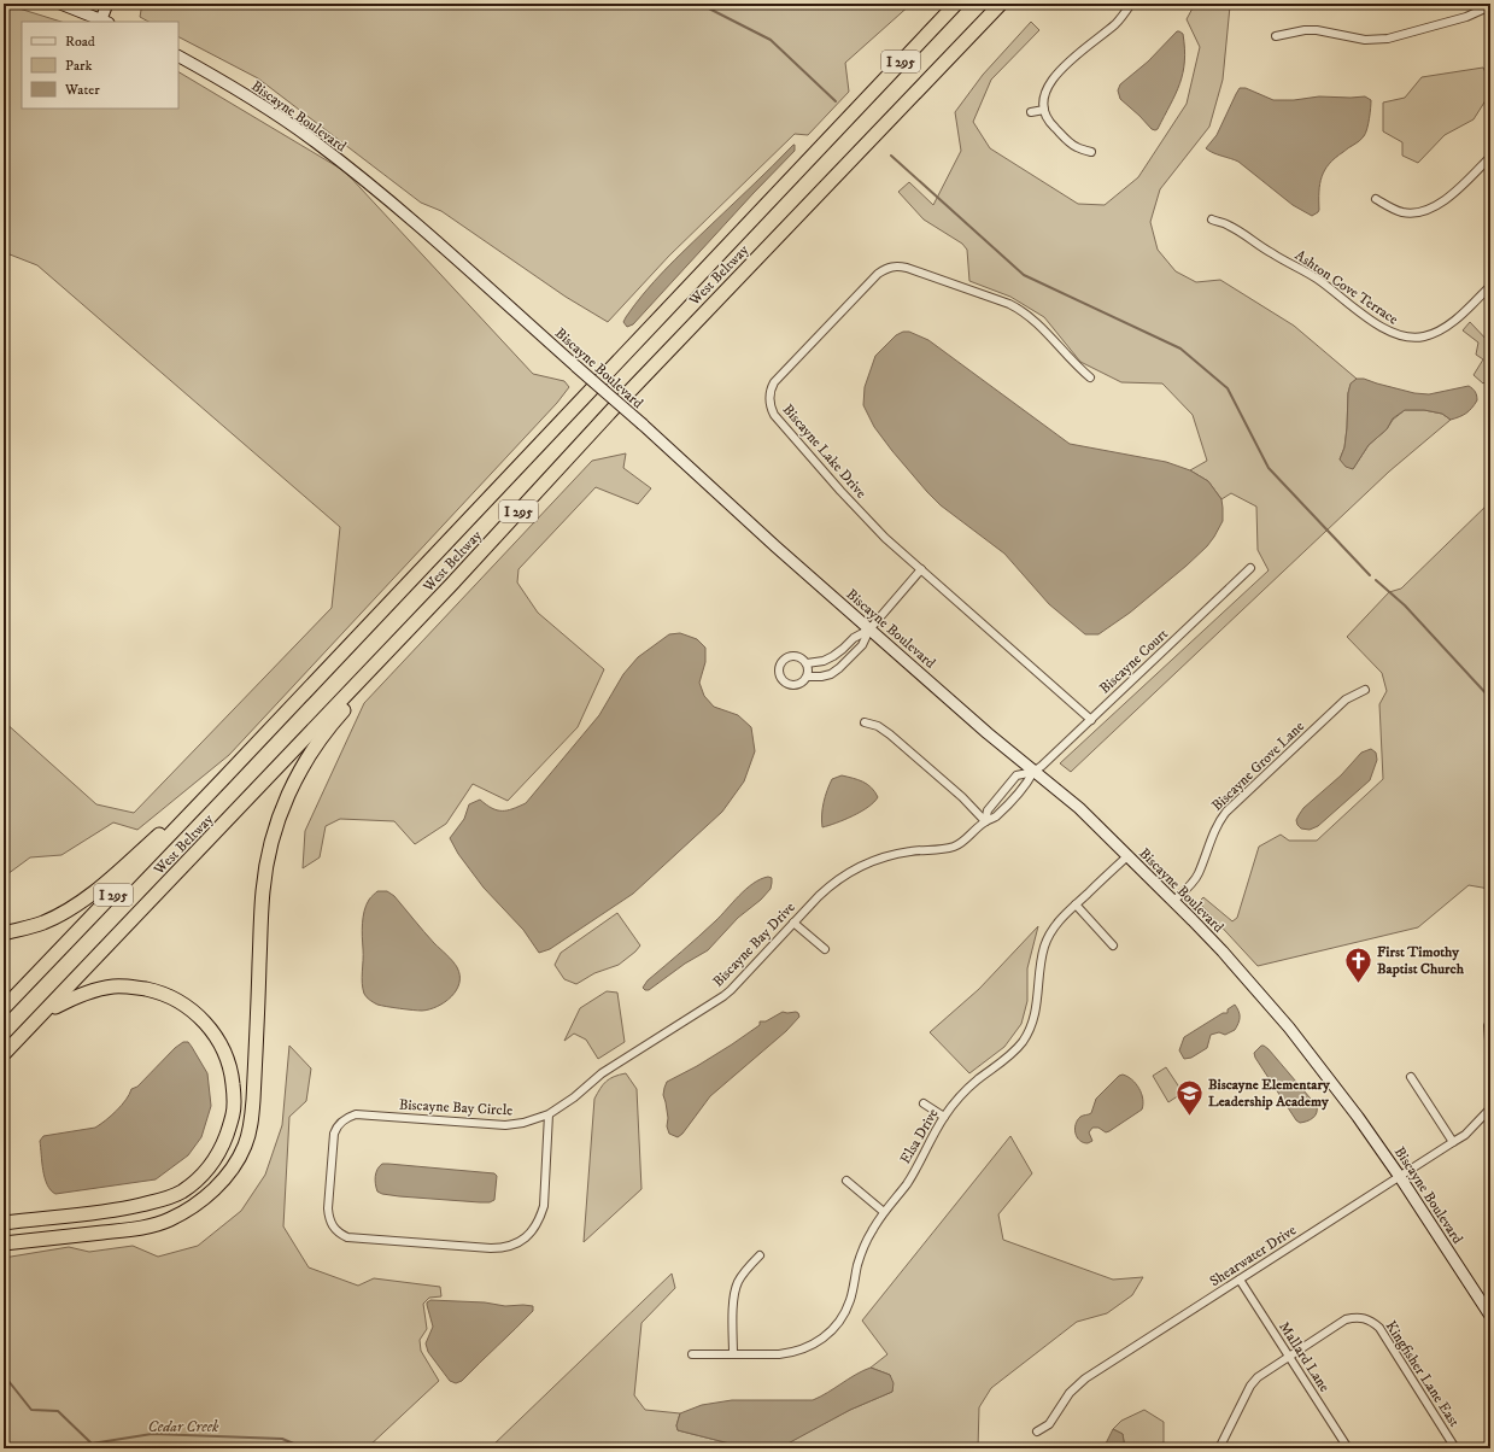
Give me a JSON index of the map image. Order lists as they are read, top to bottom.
{
  "streets": {
    "highway": ["I 295", "West Beltway"],
    "street": [
      "Biscayne Boulevard",
      "Ashton Cove Terrace",
      "Biscayne Lake Drive",
      "Biscayne Court",
      "Biscayne Grove Lane",
      "Biscayne Bay Drive",
      "Biscayne Bay Circle",
      "Elsa Drive",
      "Shearwater Drive",
      "Mallard Lane",
      "Kingfisher Lane East"
    ]
  },
  "crossings": [
    ["Biscayne Boulevard", "Biscayne Court"],
    ["Biscayne Boulevard", "Biscayne Grove Lane"],
    ["Biscayne Boulevard", "Biscayne Bay Drive"],
    ["Biscayne Boulevard", "Elsa Drive"],
    ["Biscayne Boulevard", "Shearwater Drive"],
    ["Biscayne Lake Drive", "Biscayne Court"],
    ["Biscayne Court", "Biscayne Bay Drive"],
    ["Biscayne Bay Drive", "Biscayne Bay Circle"],
    ["Shearwater Drive", "Mallard Lane"],
    ["Mallard Lane", "Kingfisher Lane East"]
  ],
  "water": ["Cedar Creek"],
  "places": {
    "church": ["First Timothy Baptist Church"],
    "school or university": ["Biscayne Elementary Leadership Academy"]
  },
  "legend": ["Road", "Park", "Water"]
}
